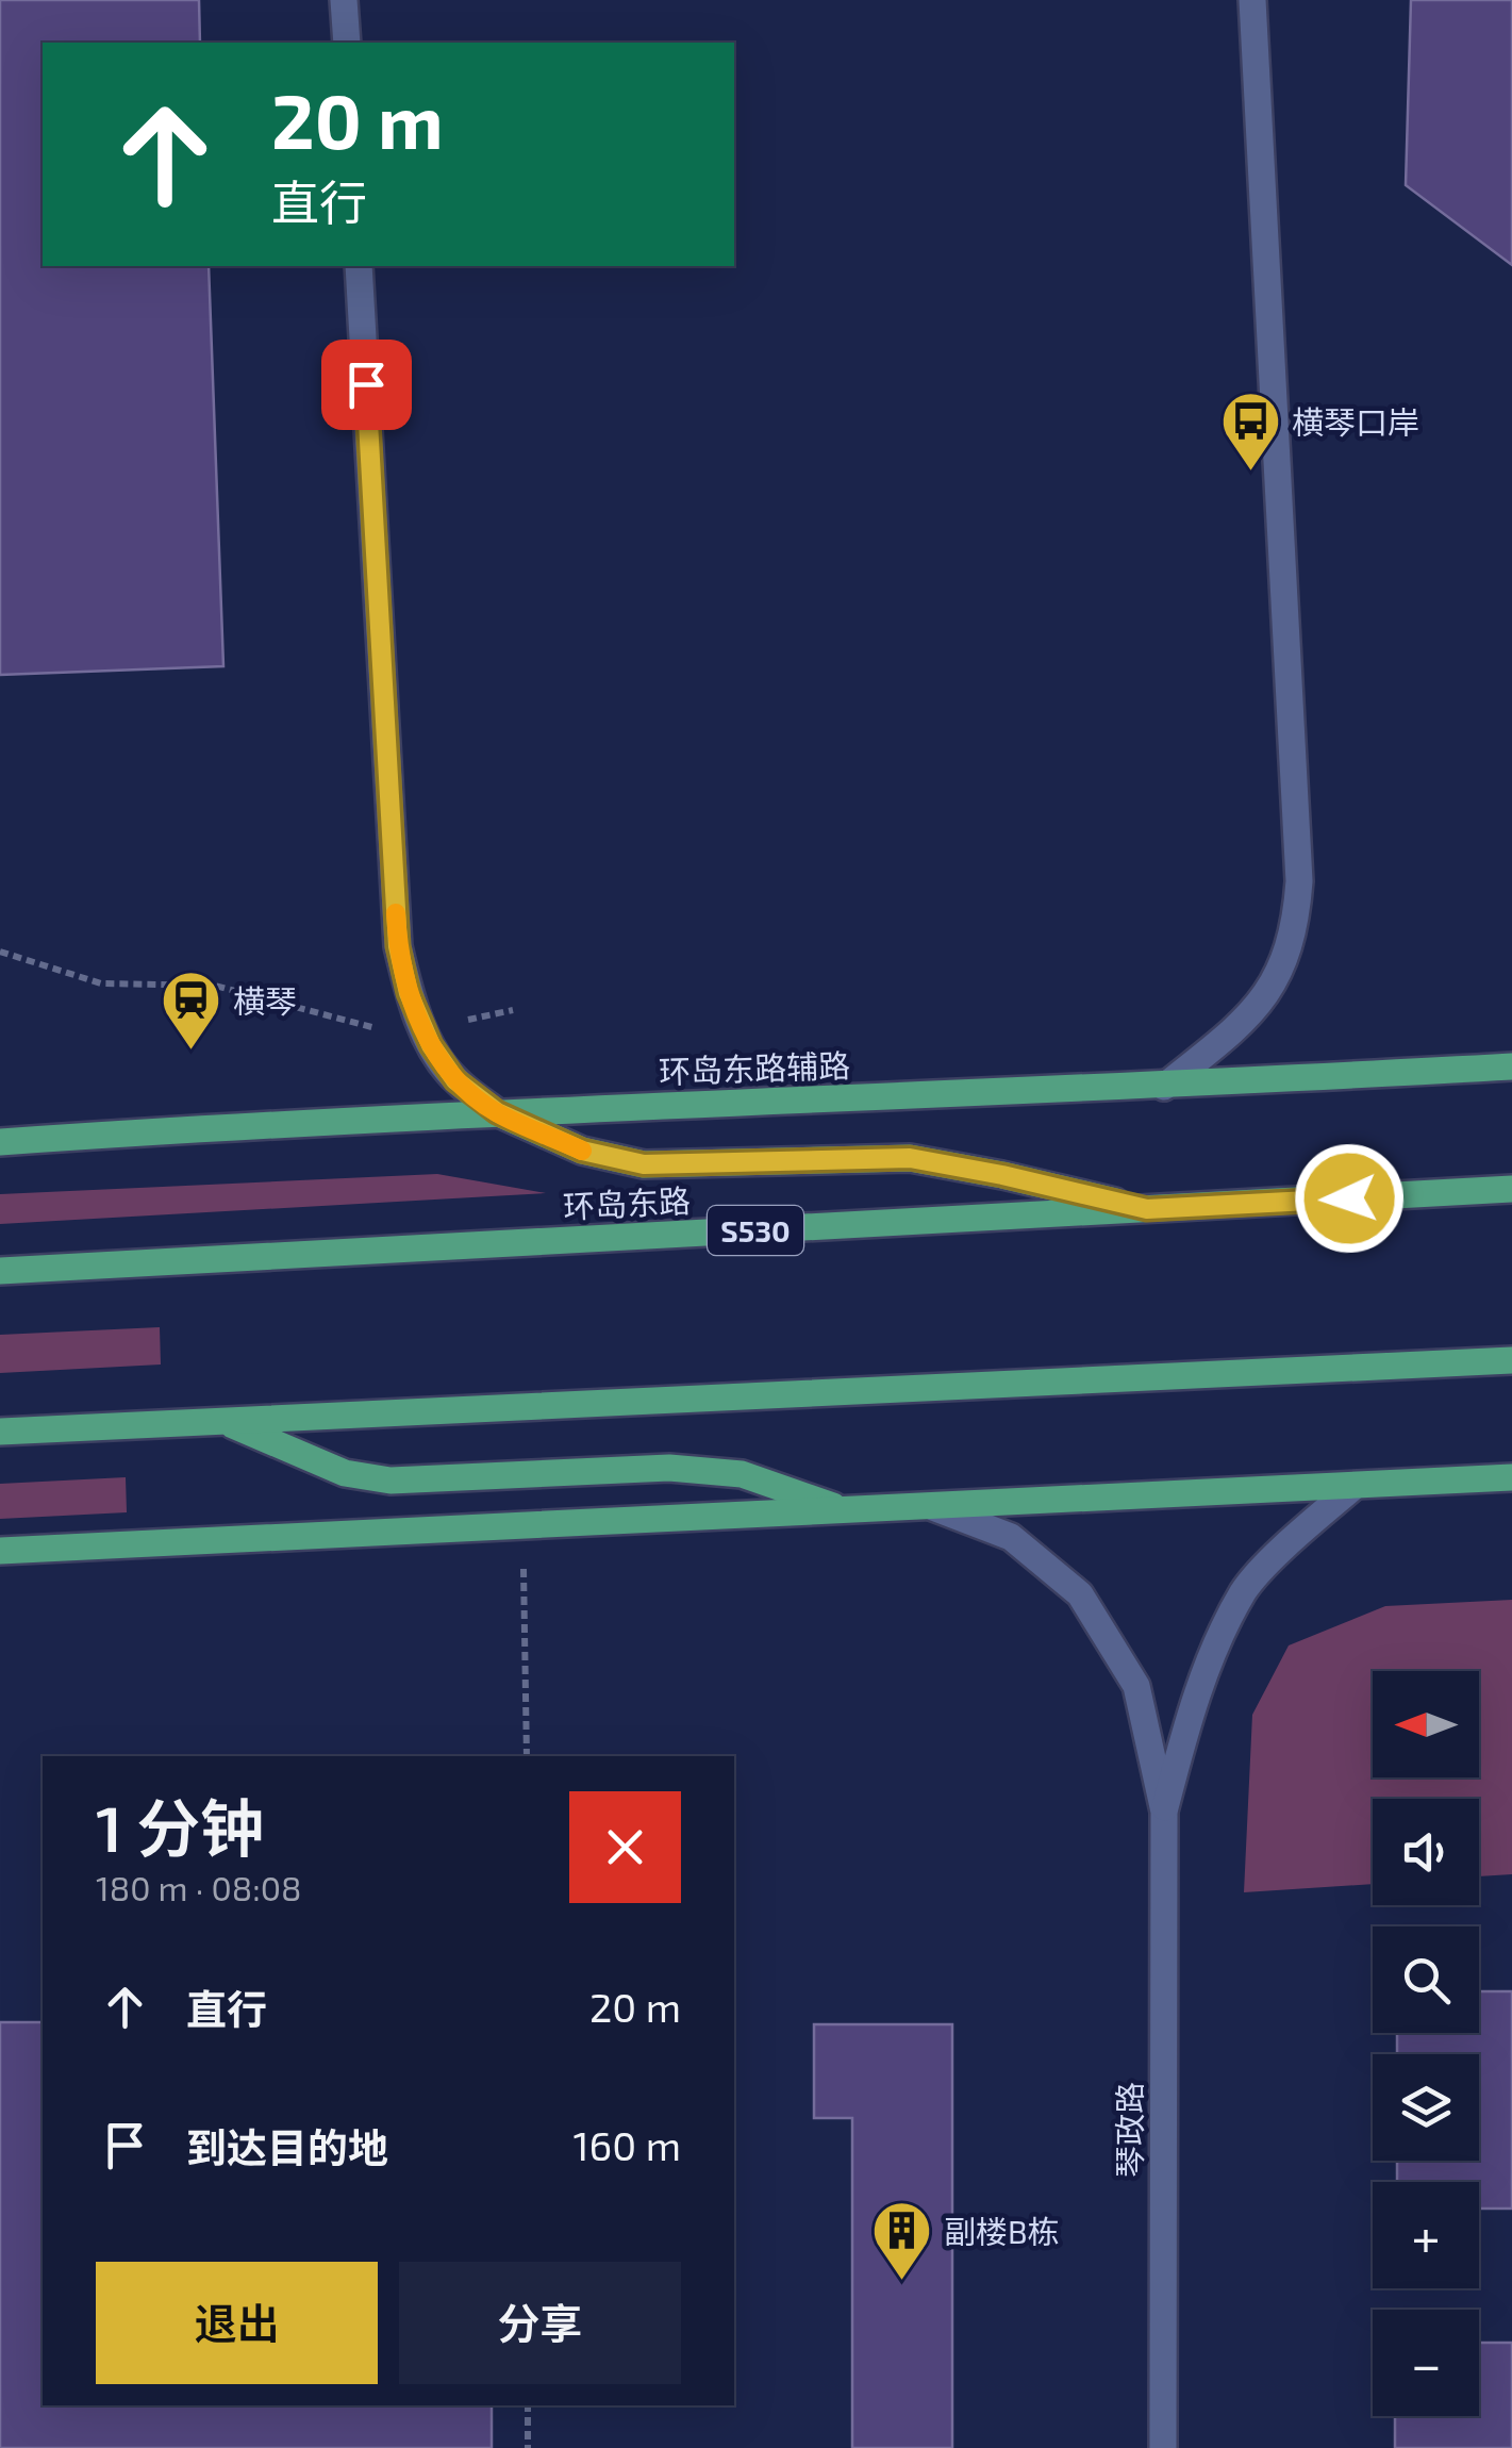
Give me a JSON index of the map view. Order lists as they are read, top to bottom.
{
  "streets": {
    "main road": ["环岛东路辅路", "环岛东路", "S530"],
    "street": ["琴政路"]
  },
  "places": {
    "bus stop": ["横琴口岸"],
    "station": ["横琴"],
    "building": ["副楼B栋"]
  },
  "north": "left",
  "page": {
    "turn": ["20 m", "直行"],
    "map_buttons": ["+", "−"],
    "heading": ["1 分钟", "180 m · 08:08"],
    "list": [
      {
        "name": "直行",
        "value": "20 m"
      },
      {
        "name": "到达目的地",
        "value": "160 m"
      }
    ],
    "buttons": ["退出", "分享"]
  }
}
